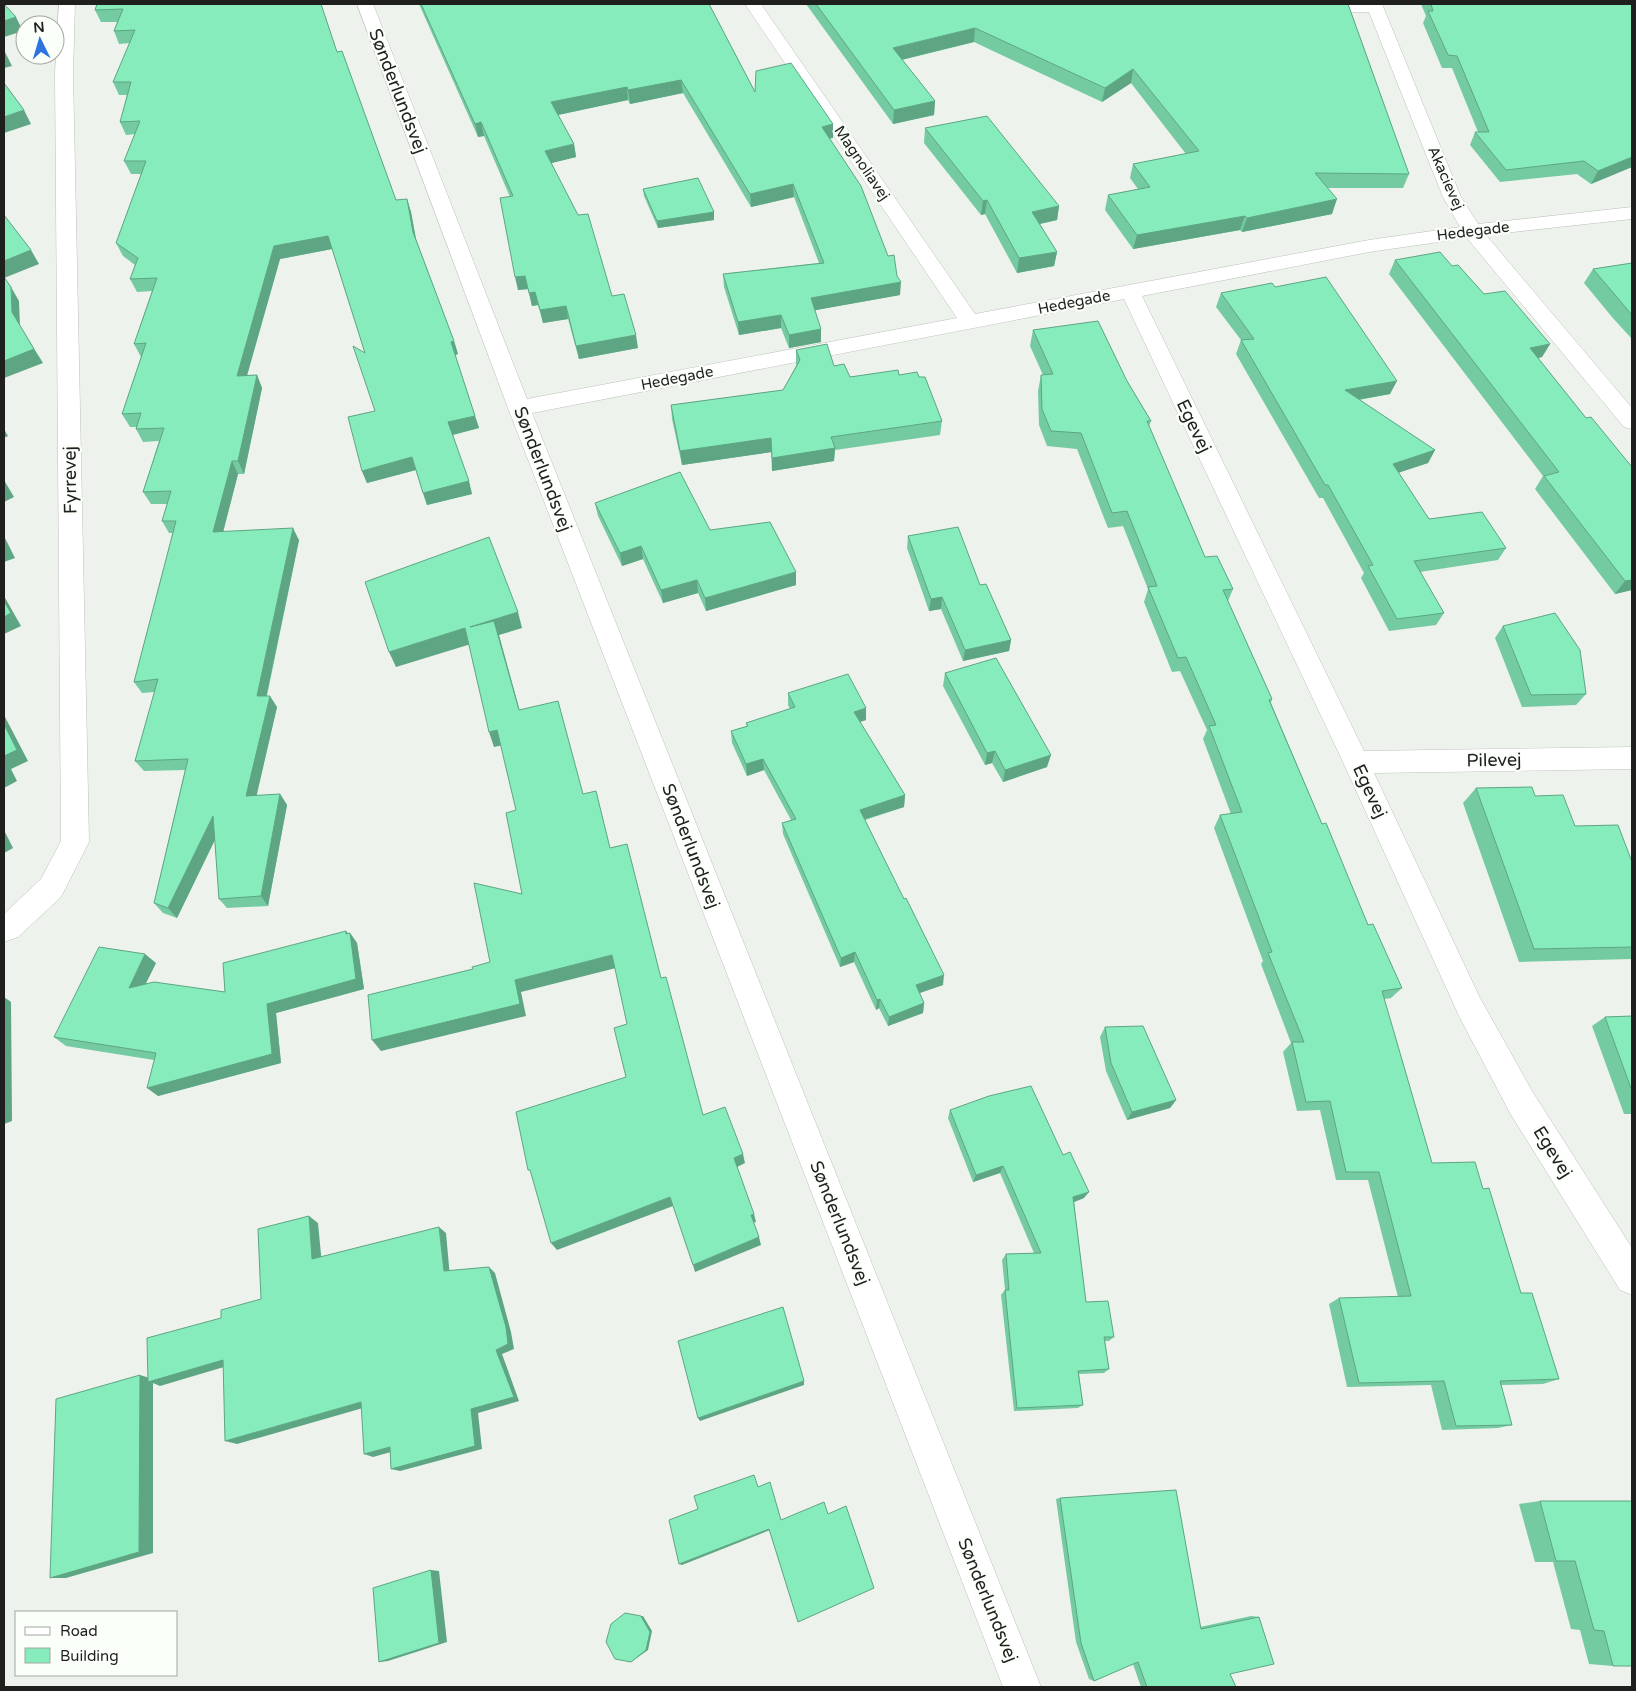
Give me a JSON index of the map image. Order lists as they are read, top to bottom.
{
  "streets": {
    "street": [
      "Sønderlundsvej",
      "Magnoliavej",
      "Akacievej",
      "Hedegade",
      "Egevej",
      "Fyrrevej",
      "Pilevej"
    ]
  },
  "crossings": [
    ["Sønderlundsvej", "Hedegade"],
    ["Magnoliavej", "Hedegade"],
    ["Akacievej", "Hedegade"],
    ["Hedegade", "Egevej"],
    ["Egevej", "Pilevej"]
  ],
  "legend": ["Road", "Building"],
  "north": "top"
}
